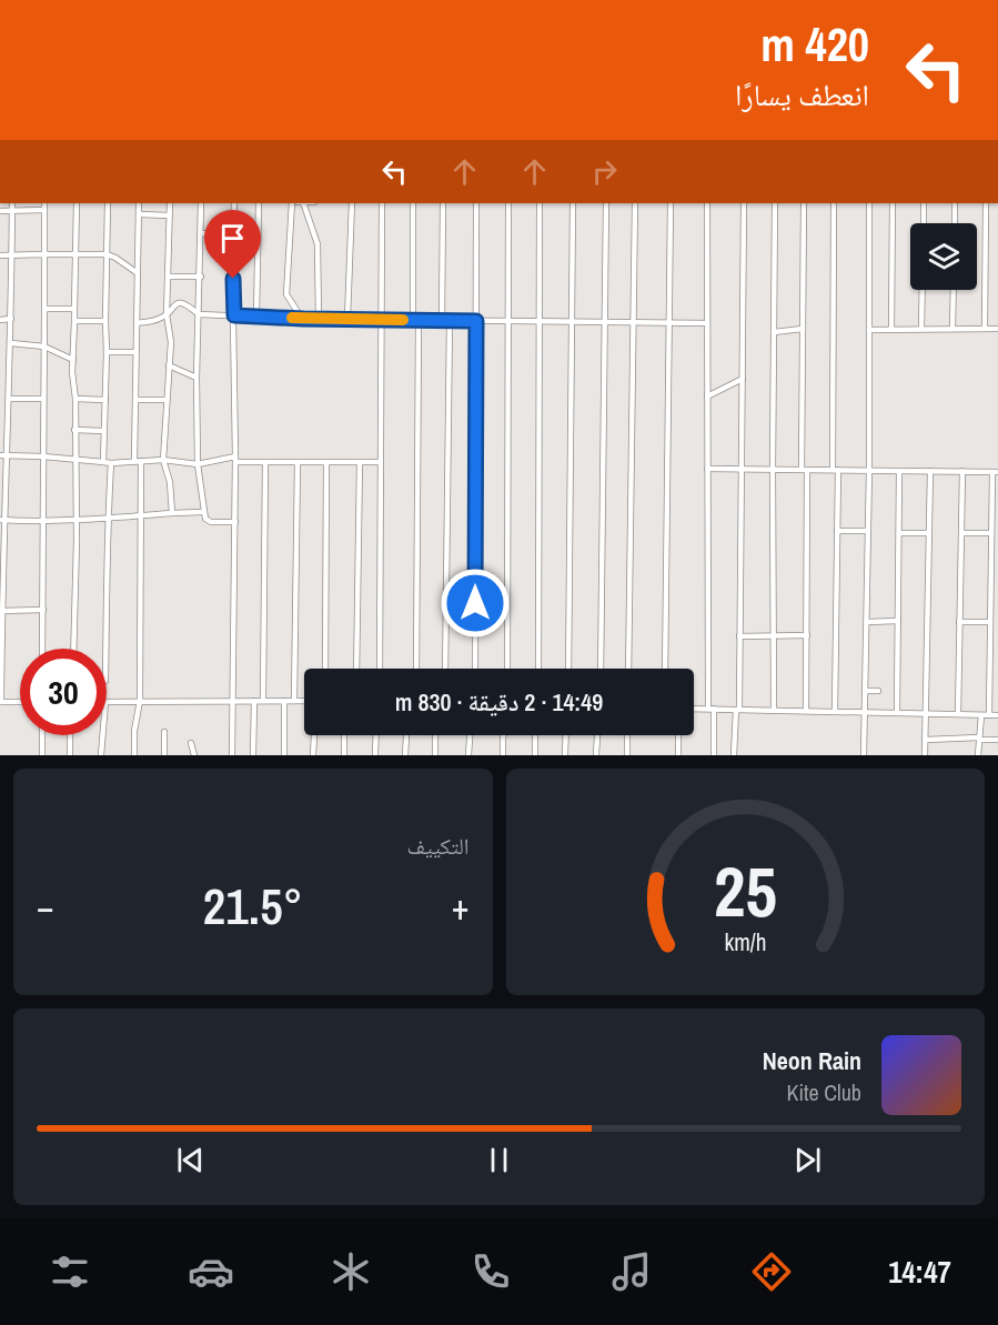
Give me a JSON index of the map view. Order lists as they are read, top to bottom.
{
  "page": {
    "turn": ["420 m", "انعطف يسارًا"],
    "limit": "30",
    "trip": "14:49 · 2 دقيقة · 830 m",
    "tile": "التكييف",
    "heat": ["−", "21.5°", "+"],
    "song": ["Neon Rain", "Kite Club"],
    "tabs": "14:47",
    "gauge": ["25", "km/h"]
  }
}
